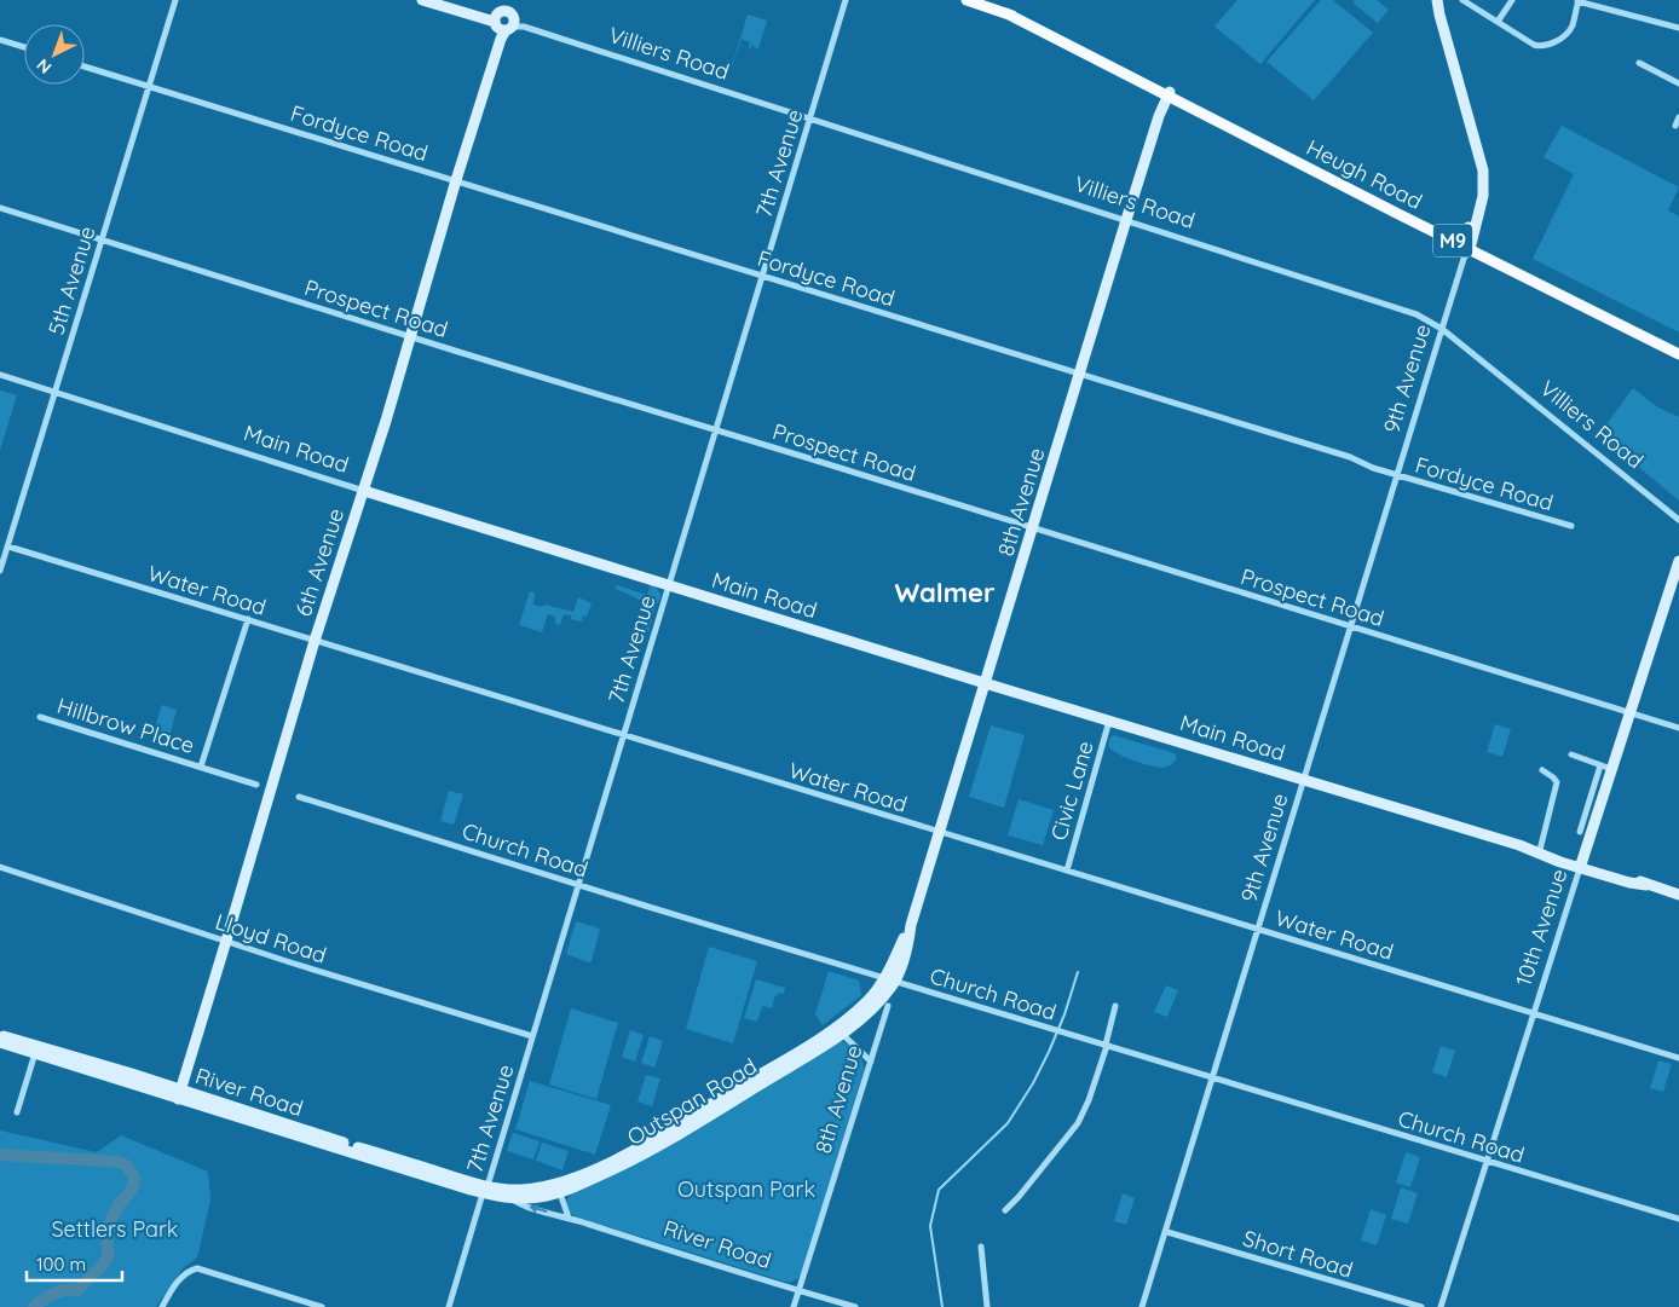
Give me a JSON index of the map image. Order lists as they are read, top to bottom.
{
  "streets": {
    "main road": ["Heugh Road", "M9"],
    "street": [
      "Villiers Road",
      "Fordyce Road",
      "7th Avenue",
      "5th Avenue",
      "Prospect Road",
      "9th Avenue",
      "Main Road",
      "8th Avenue",
      "6th Avenue",
      "Water Road",
      "Hillbrow Place",
      "Civic Lane",
      "Church Road",
      "10th Avenue",
      "Lloyd Road",
      "River Road",
      "Outspan Road",
      "Short Road"
    ]
  },
  "crossings": [
    ["Villiers Road", "7th Avenue"],
    ["Villiers Road", "9th Avenue"],
    ["Villiers Road", "8th Avenue"],
    ["Villiers Road", "6th Avenue"],
    ["Fordyce Road", "7th Avenue"],
    ["Fordyce Road", "5th Avenue"],
    ["Fordyce Road", "9th Avenue"],
    ["Fordyce Road", "8th Avenue"],
    ["Fordyce Road", "6th Avenue"],
    ["7th Avenue", "Prospect Road"],
    ["7th Avenue", "Main Road"],
    ["7th Avenue", "Water Road"],
    ["7th Avenue", "Church Road"],
    ["7th Avenue", "Lloyd Road"],
    ["7th Avenue", "River Road"],
    ["7th Avenue", "Outspan Road"],
    ["Heugh Road", "9th Avenue"],
    ["Heugh Road", "8th Avenue"],
    ["5th Avenue", "Prospect Road"],
    ["5th Avenue", "Main Road"],
    ["5th Avenue", "Water Road"],
    ["Prospect Road", "9th Avenue"],
    ["Prospect Road", "8th Avenue"],
    ["Prospect Road", "6th Avenue"],
    ["Prospect Road", "10th Avenue"],
    ["9th Avenue", "Main Road"],
    ["9th Avenue", "Water Road"],
    ["9th Avenue", "Church Road"],
    ["9th Avenue", "Short Road"],
    ["Main Road", "8th Avenue"],
    ["Main Road", "6th Avenue"],
    ["Main Road", "Civic Lane"],
    ["Main Road", "10th Avenue"],
    ["8th Avenue", "Water Road"],
    ["8th Avenue", "Church Road"],
    ["8th Avenue", "River Road"],
    ["8th Avenue", "Outspan Road"],
    ["6th Avenue", "Water Road"],
    ["6th Avenue", "Lloyd Road"],
    ["6th Avenue", "River Road"],
    ["Water Road", "Hillbrow Place"],
    ["Water Road", "Civic Lane"],
    ["Water Road", "10th Avenue"],
    ["Church Road", "10th Avenue"],
    ["Church Road", "Outspan Road"],
    ["River Road", "Outspan Road"]
  ],
  "districts": ["Walmer"],
  "parks": ["Outspan Park", "Settlers Park"],
  "scale_bar": "100 m",
  "north": "bottom left"
}
